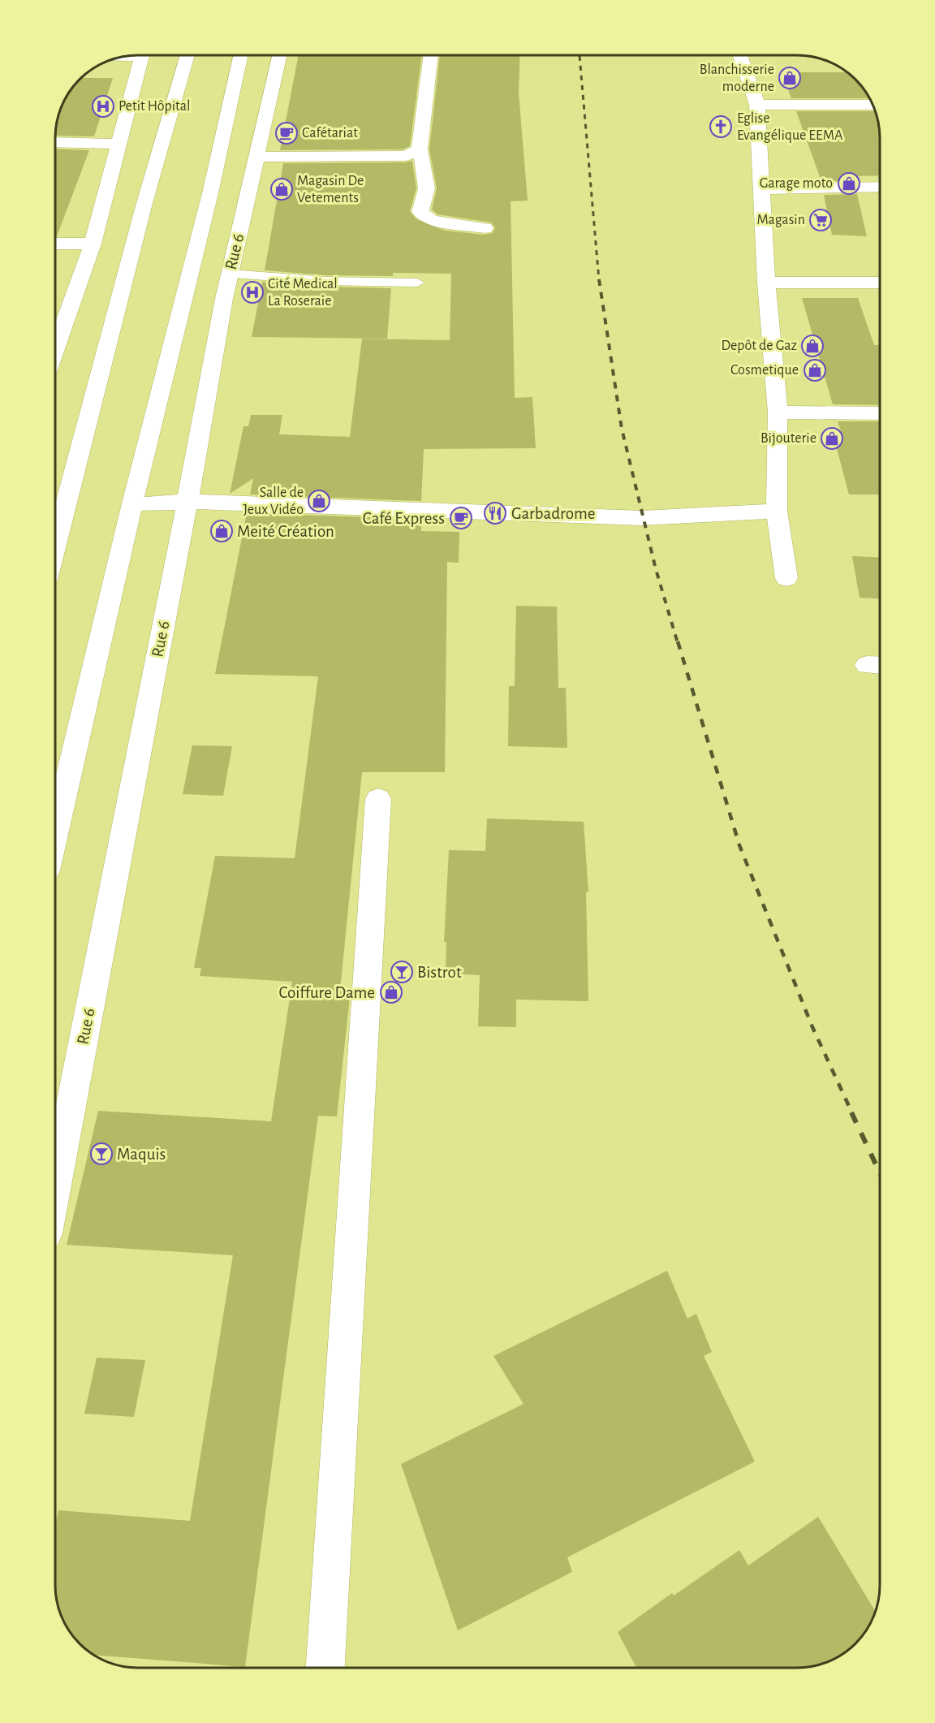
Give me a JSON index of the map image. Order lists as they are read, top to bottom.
{
  "streets": {
    "street": ["Rue 6"]
  },
  "places": {
    "shop": [
      "Blanchisserie moderne",
      "Garage moto",
      "Magasin De Vetements",
      "Depôt de Gaz",
      "Cosmetique",
      "Bijouterie",
      "Salle de Jeux Vidéo",
      "Meité Création",
      "Coiffure Dame"
    ],
    "hospital": ["Petit Hôpital", "Cité Medical La Roseraie"],
    "church": ["Eglise Evangélique EEMA"],
    "cafe": ["Cafétariat", "Café Express"],
    "supermarket": ["Magasin"],
    "restaurant": ["Garbadrome"],
    "bar": ["Bistrot", "Maquis"]
  }
}
